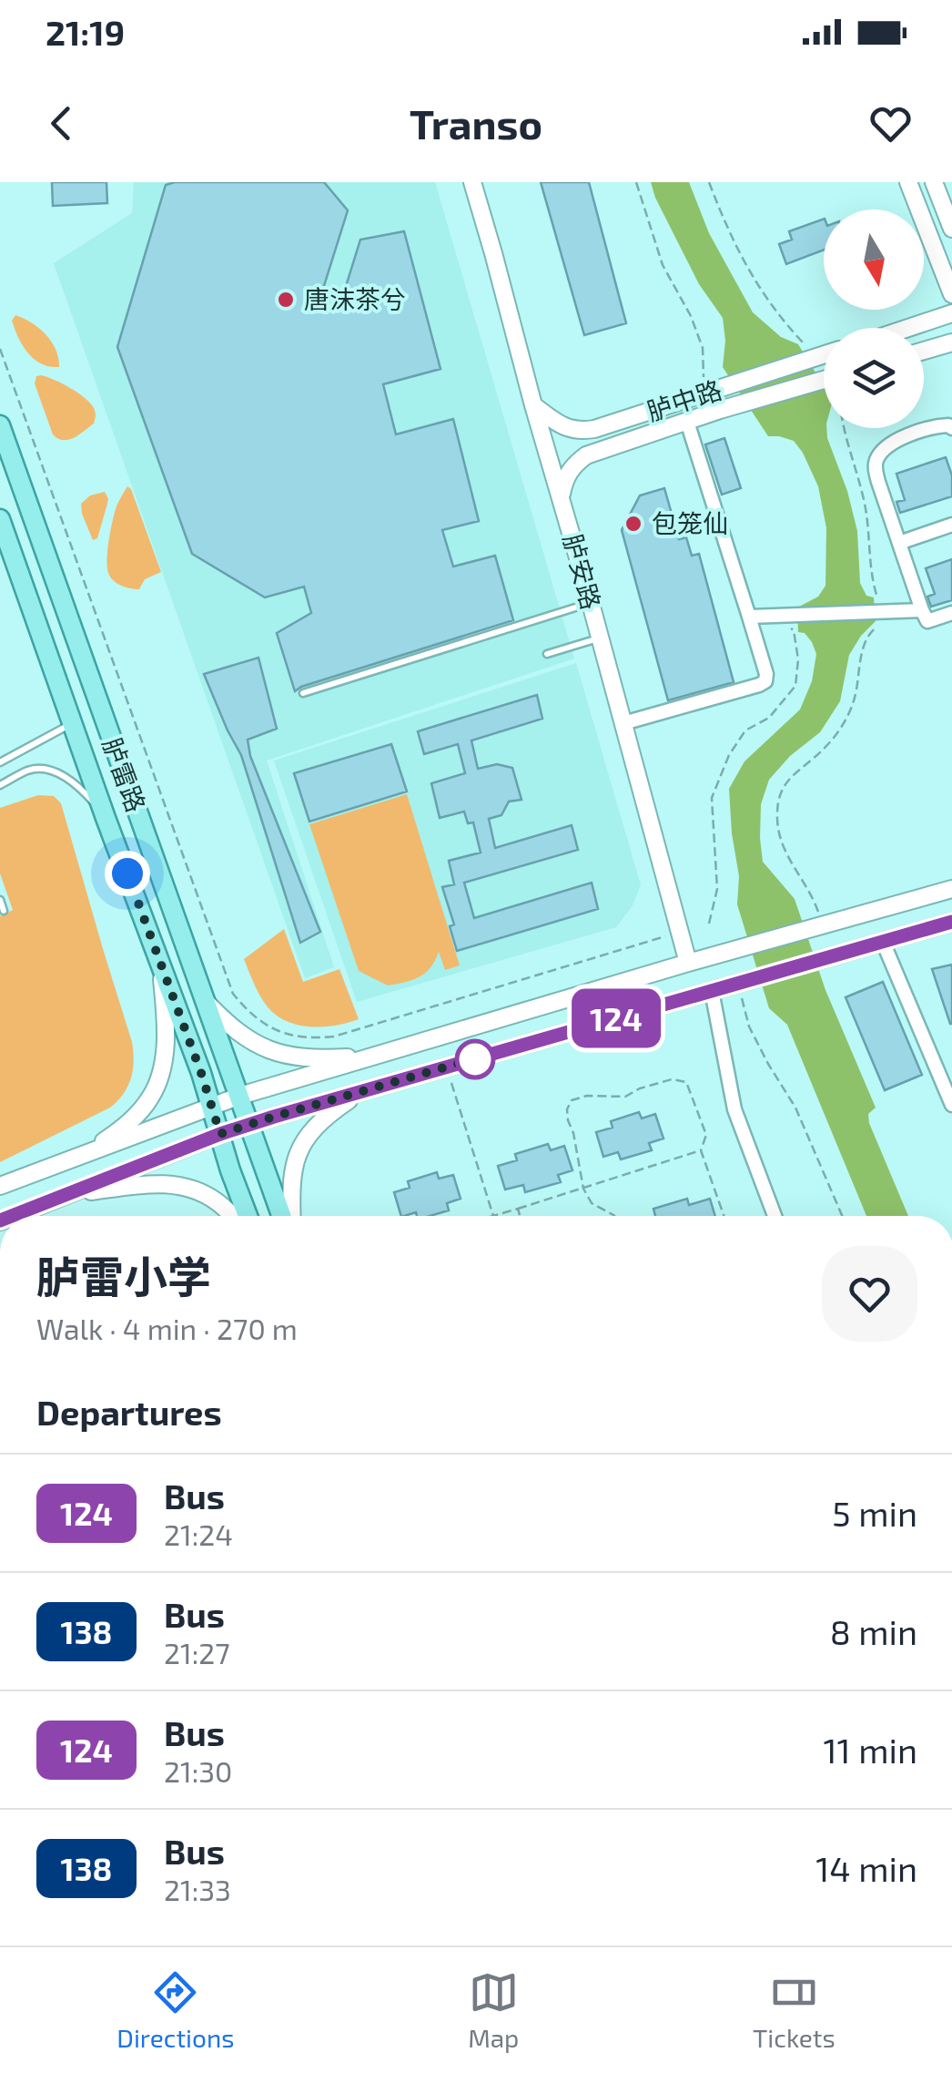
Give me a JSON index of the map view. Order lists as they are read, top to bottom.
{
  "streets": {
    "main road": ["胪中路", "胪安路", "胪雷路"]
  },
  "crossings": [
    ["胪中路", "胪安路"]
  ],
  "places": ["唐沫茶兮", "包笼仙"],
  "lines": ["bus line 124"],
  "north": "bottom",
  "page": {
    "status": "21:19",
    "header": "Transo",
    "on_map": "124",
    "heading": [
      ["胪雷小学", "Walk · 4 min · 270 m"],
      "Departures"
    ],
    "list": [
      {
        "mark": "124",
        "name": "Bus",
        "note": "21:24",
        "value": "5 min"
      },
      {
        "mark": "138",
        "name": "Bus",
        "note": "21:27",
        "value": "8 min"
      },
      {
        "mark": "124",
        "name": "Bus",
        "note": "21:30",
        "value": "11 min"
      },
      {
        "mark": "138",
        "name": "Bus",
        "note": "21:33",
        "value": "14 min"
      }
    ],
    "tabs": ["Directions", "Map", "Tickets"]
  }
}
